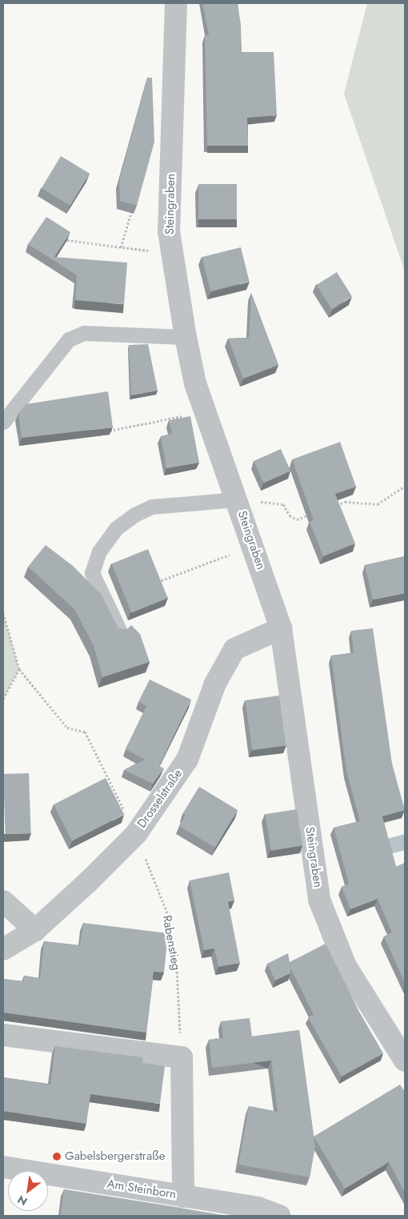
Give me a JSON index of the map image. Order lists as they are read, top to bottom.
{
  "streets": {
    "street": ["Steingraben", "Drosselstraße", "Am Steinborn"],
    "path": ["Rabenstieg"]
  },
  "crossings": [
    ["Steingraben", "Drosselstraße"],
    ["Drosselstraße", "Rabenstieg"]
  ],
  "places": ["Gabelsbergerstraße"],
  "north": "bottom left"
}
